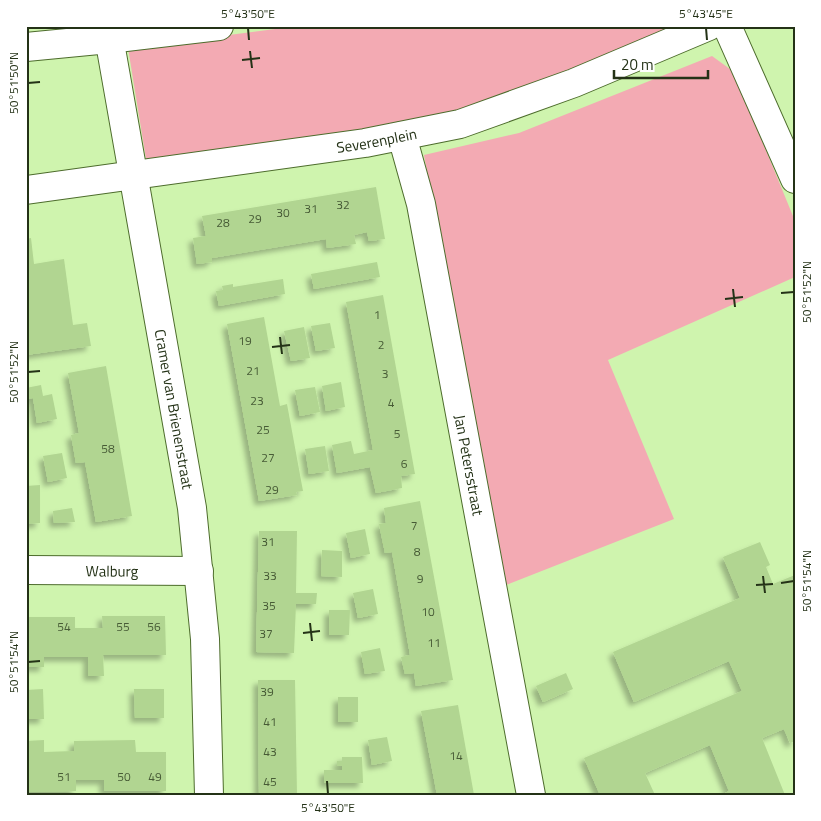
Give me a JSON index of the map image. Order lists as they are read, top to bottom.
{
  "streets": {
    "street": [
      "Severenplein",
      "Cramer van Brienenstraat",
      "Jan Petersstraat",
      "Walburg"
    ]
  },
  "crossings": [
    ["Severenplein", "Cramer van Brienenstraat"],
    ["Severenplein", "Jan Petersstraat"],
    ["Cramer van Brienenstraat", "Walburg"]
  ],
  "house_numbers": [
    "32",
    "31",
    "30",
    "29",
    "28",
    "1",
    "19",
    "2",
    "21",
    "3",
    "23",
    "4",
    "25",
    "5",
    "58",
    "27",
    "6",
    "29",
    "7",
    "31",
    "8",
    "33",
    "9",
    "35",
    "10",
    "54",
    "55",
    "56",
    "37",
    "11",
    "39",
    "41",
    "43",
    "14",
    "51",
    "50",
    "49",
    "45"
  ],
  "scale_bar": "20 m",
  "coordinates": [
    "5°43'50\"E",
    "5°43'45\"E",
    "50°51'50\"N",
    "50°51'52\"N",
    "50°51'54\"N"
  ]
}
